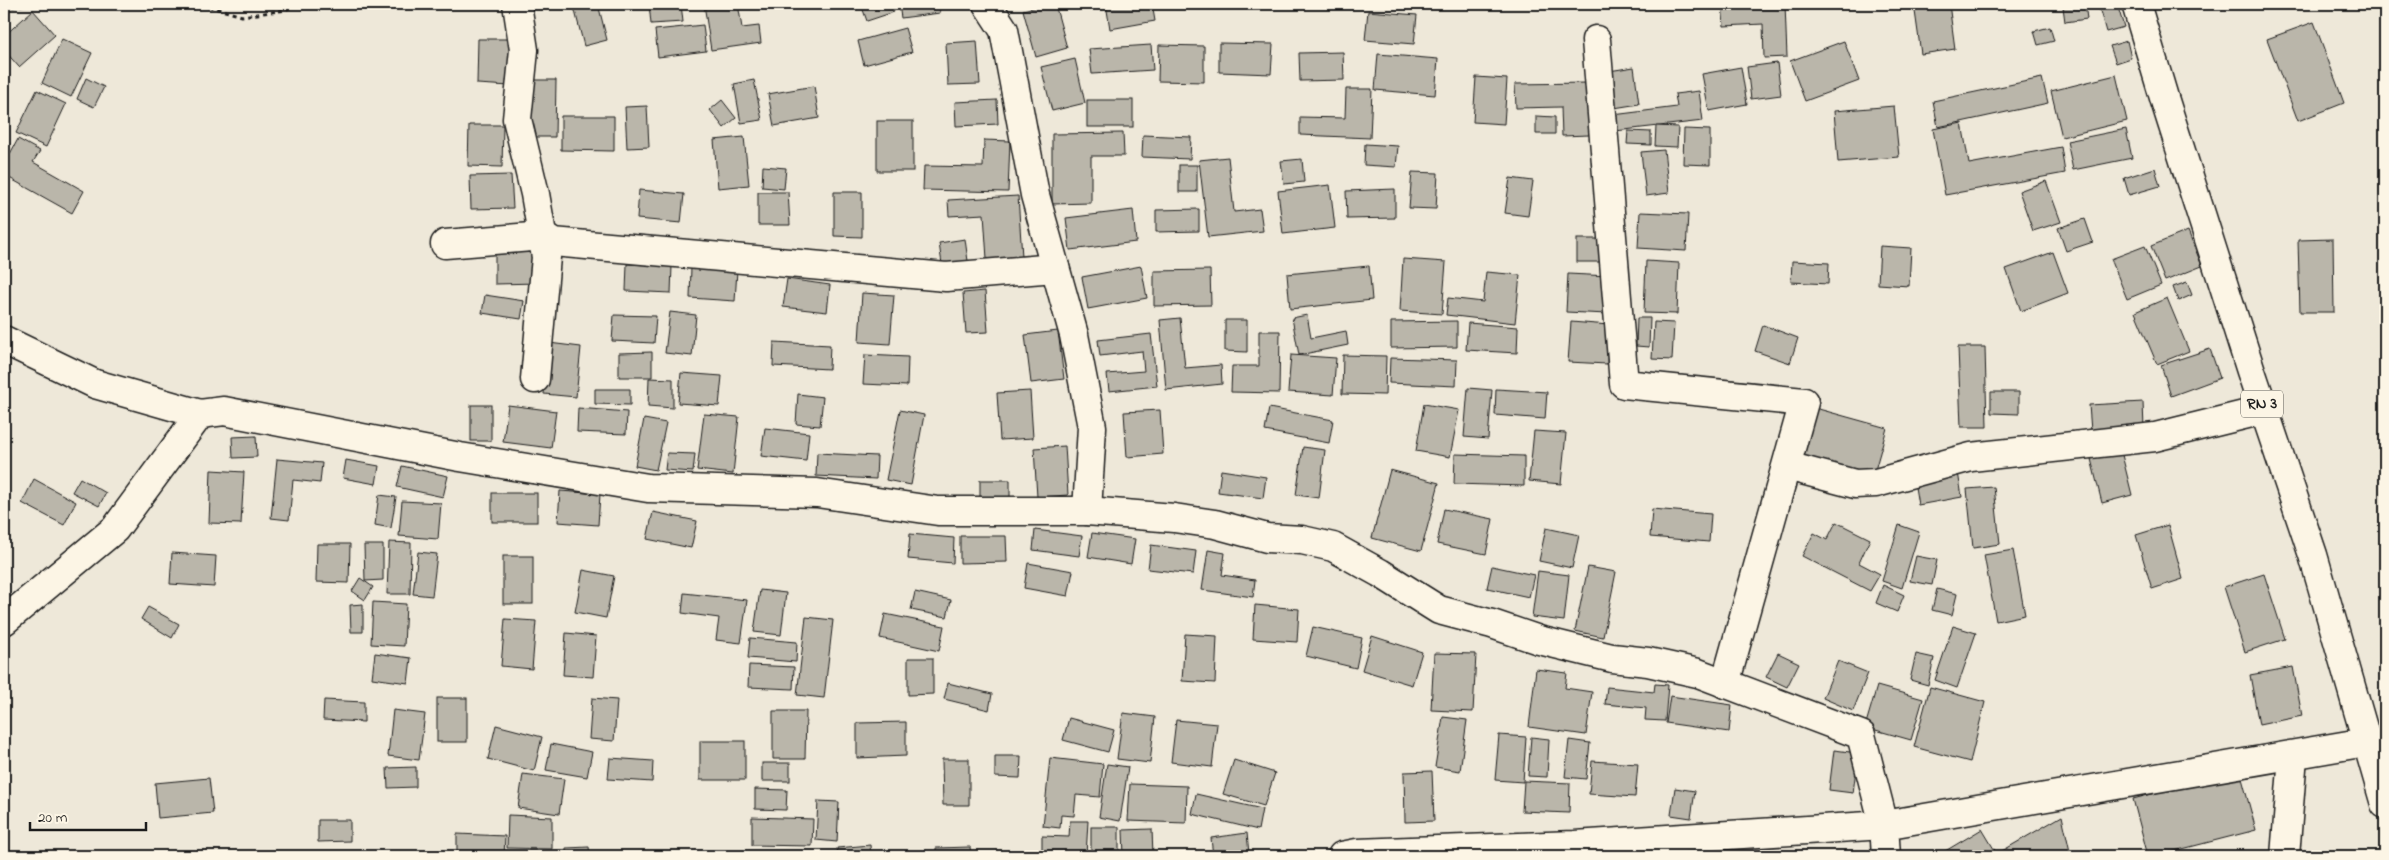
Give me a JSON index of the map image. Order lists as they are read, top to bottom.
{
  "streets": {
    "main road": ["RN 3"]
  },
  "scale_bar": "20 m"
}
